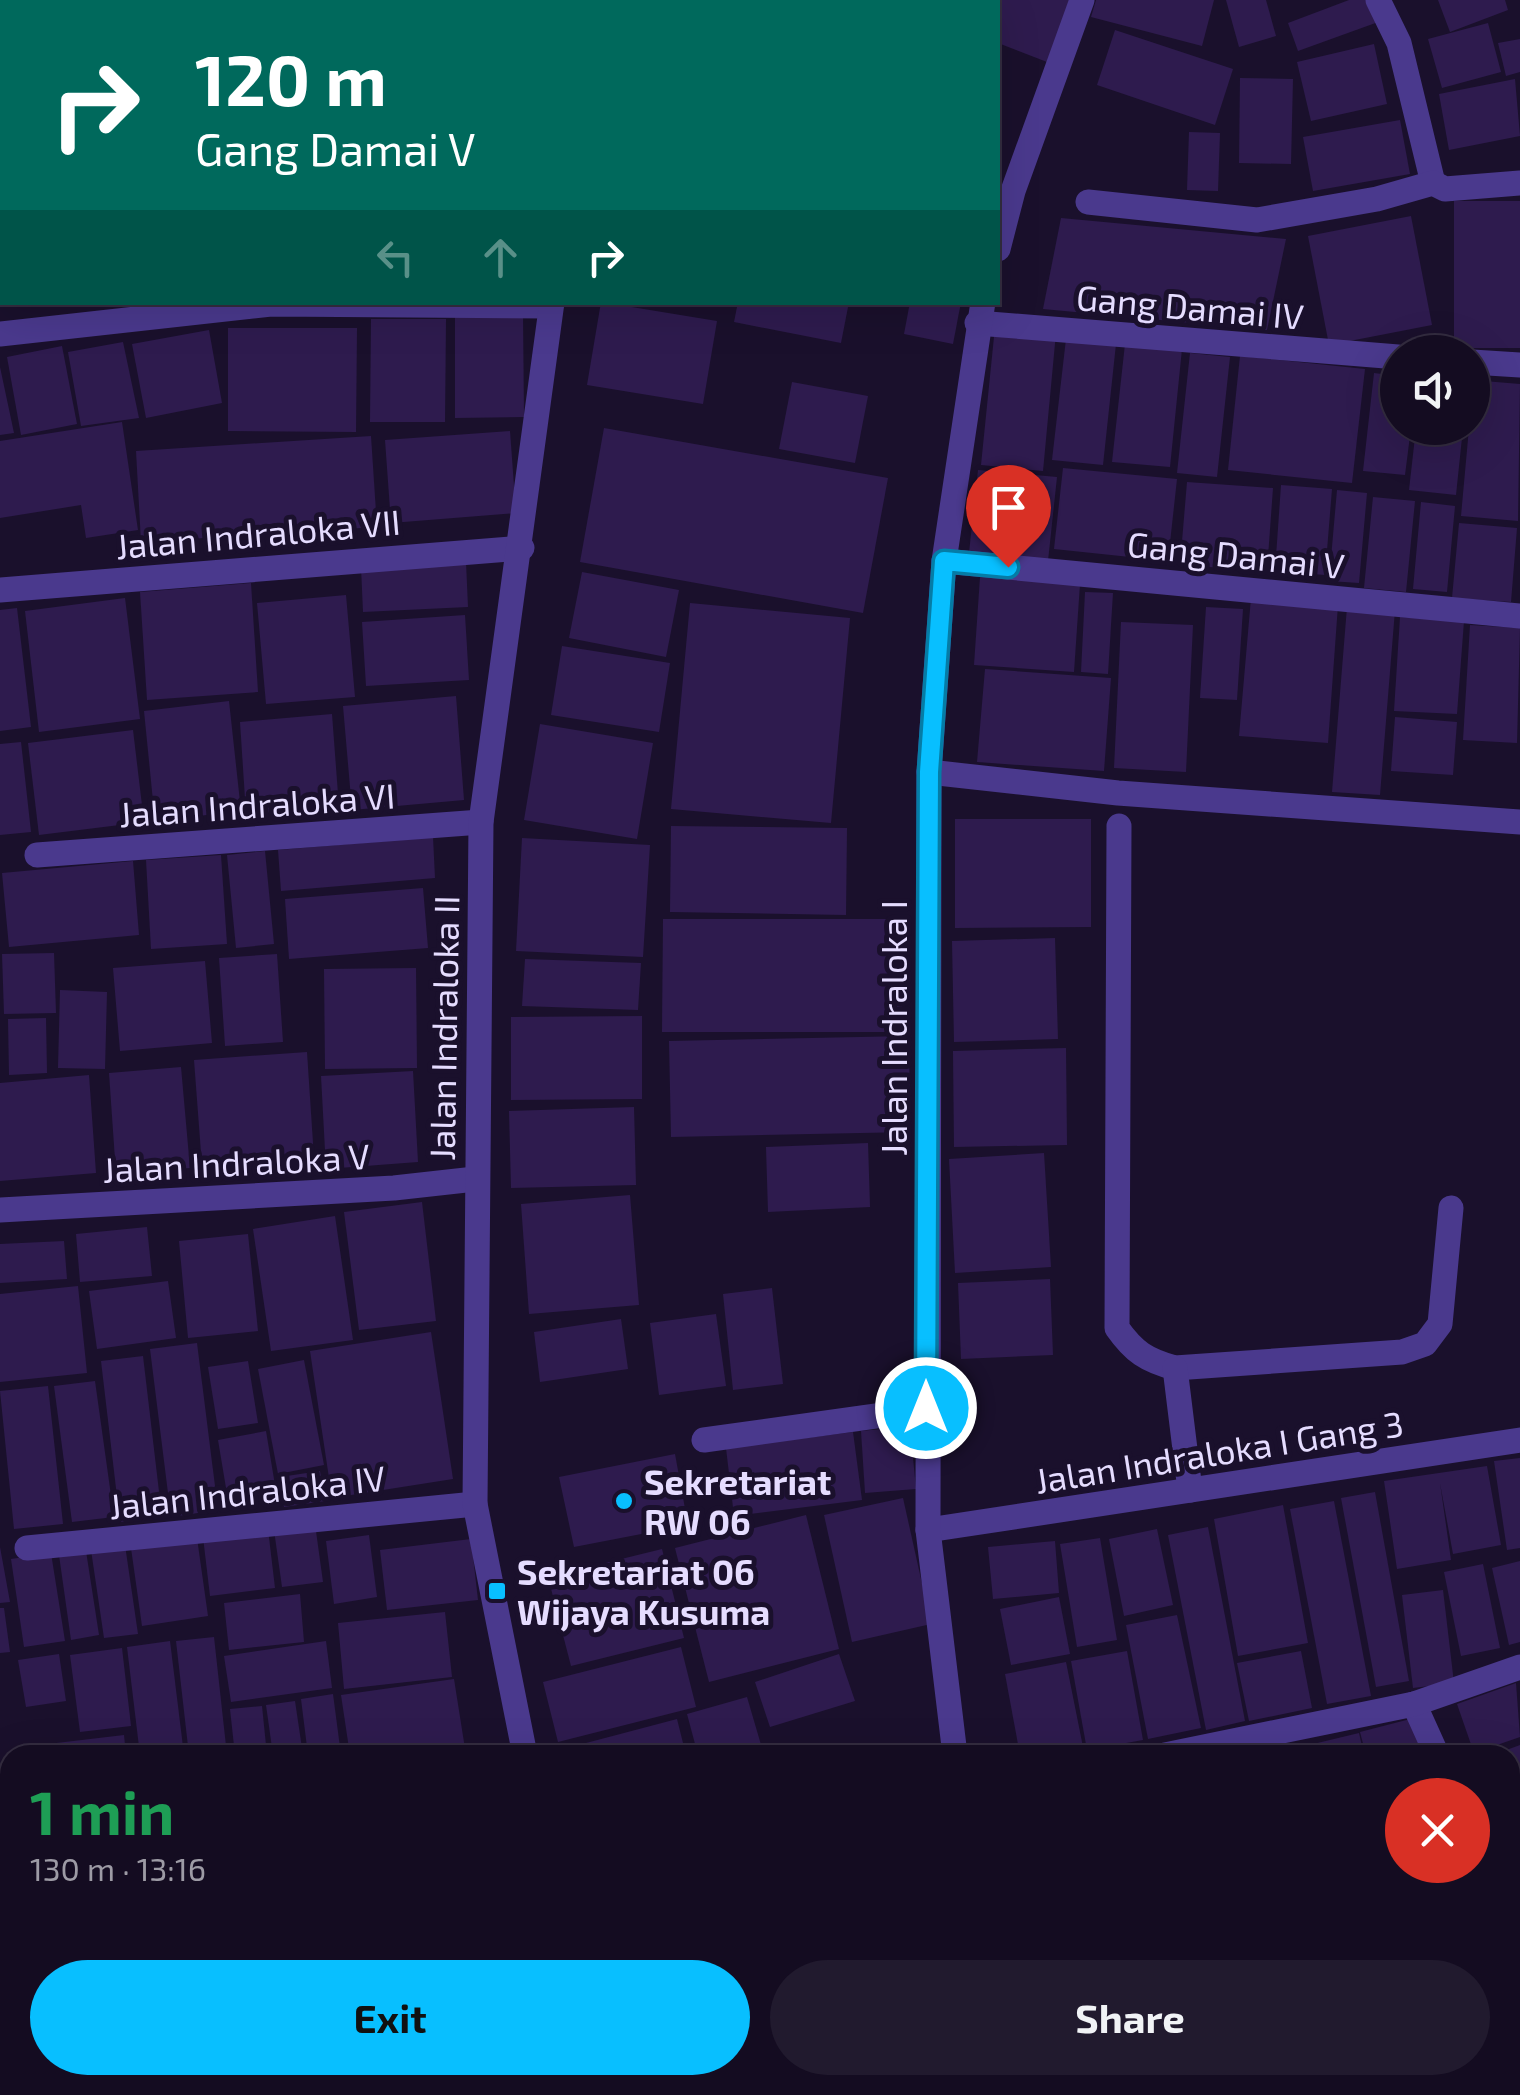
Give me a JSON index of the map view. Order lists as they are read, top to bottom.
{
  "streets": {
    "street": [
      "Gang Damai IV",
      "Jalan Indraloka VII",
      "Gang Damai V",
      "Jalan Indraloka VI",
      "Jalan Indraloka II",
      "Jalan Indraloka I",
      "Jalan Indraloka V",
      "Jalan Indraloka I Gang 3",
      "Jalan Indraloka IV"
    ]
  },
  "crossings": [
    ["Gang Damai IV", "Jalan Indraloka I"],
    ["Jalan Indraloka VII", "Jalan Indraloka II"],
    ["Gang Damai V", "Jalan Indraloka I"],
    ["Jalan Indraloka VI", "Jalan Indraloka II"],
    ["Jalan Indraloka II", "Jalan Indraloka V"],
    ["Jalan Indraloka II", "Jalan Indraloka IV"],
    ["Jalan Indraloka I", "Jalan Indraloka I Gang 3"]
  ],
  "places": {
    "other": ["Sekretariat RW 06"],
    "transit": ["Sekretariat 06 Wijaya Kusuma"]
  },
  "page": {
    "turn": ["120 m", "Gang Damai V"],
    "heading": ["1 min", "130 m · 13:16"],
    "buttons": ["Exit", "Share"]
  }
}
